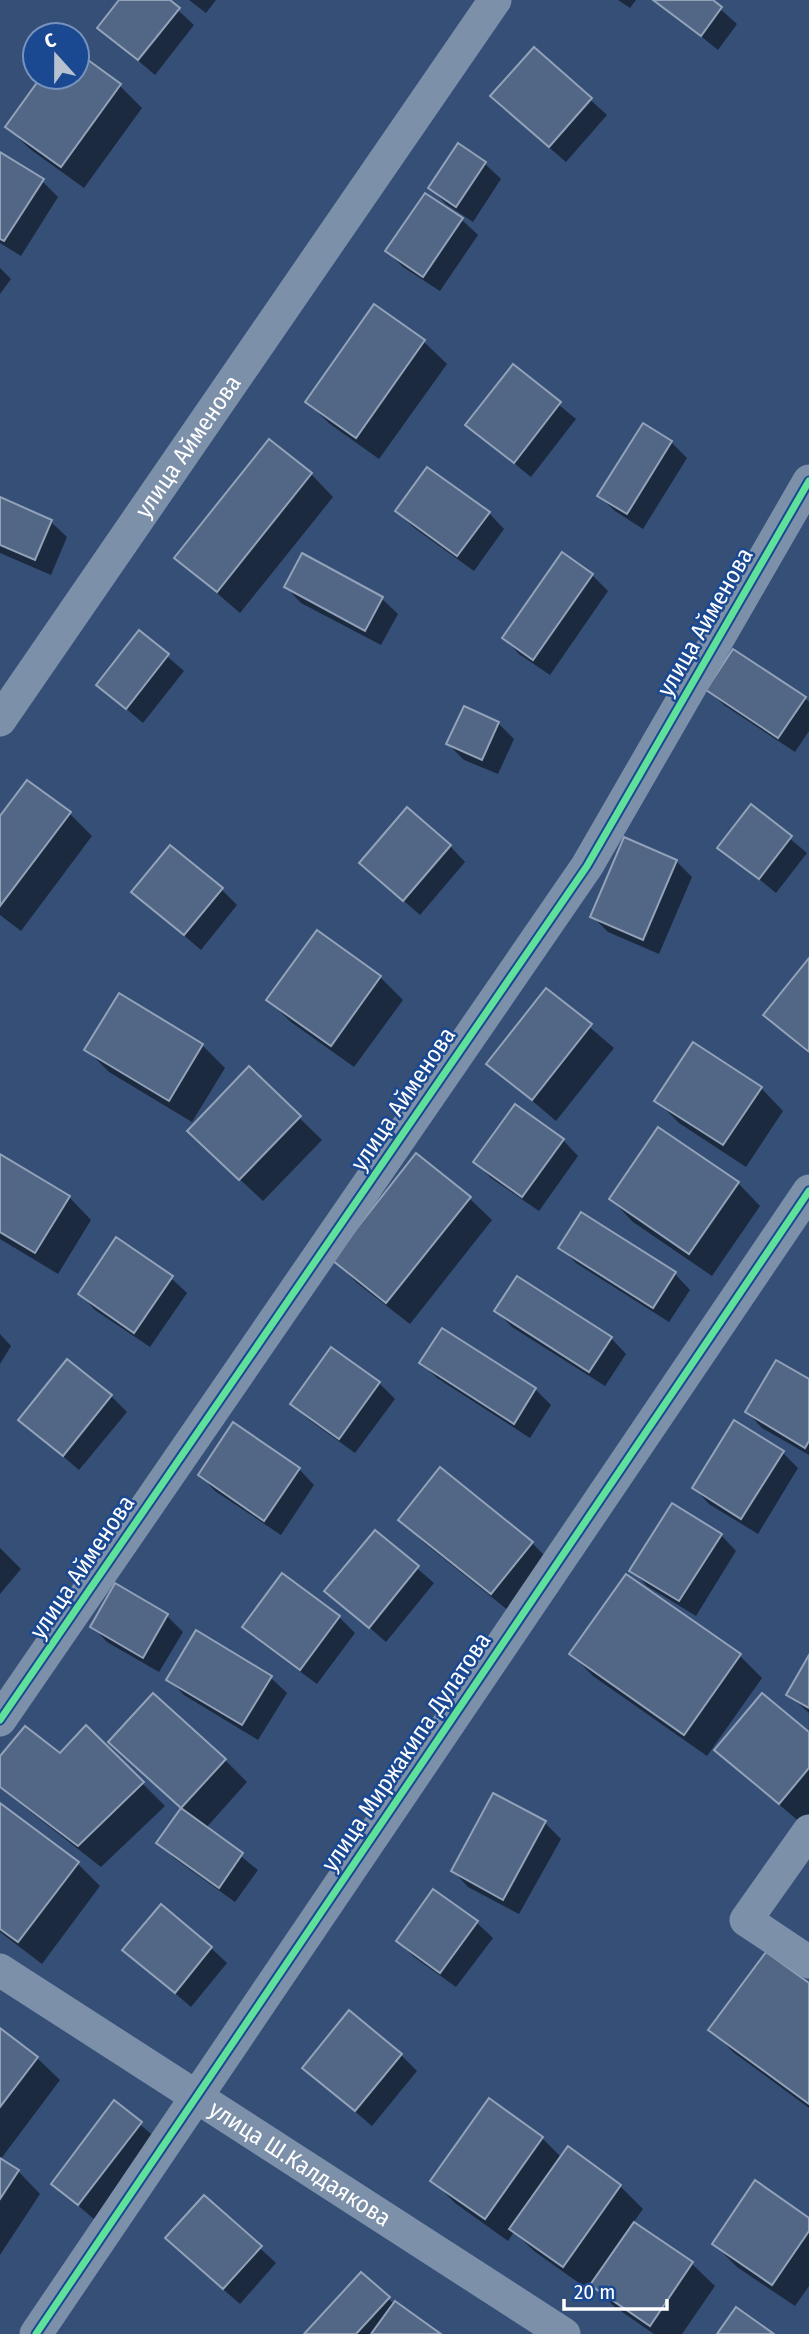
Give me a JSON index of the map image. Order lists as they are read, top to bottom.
{
  "streets": {
    "street": ["улица Айменова", "улица Миржакипа Дулатова", "улица Ш.Калдаякова"]
  },
  "crossings": [
    ["улица Миржакипа Дулатова", "улица Ш.Калдаякова"]
  ],
  "scale_bar": "20 m",
  "north": "top"
}
